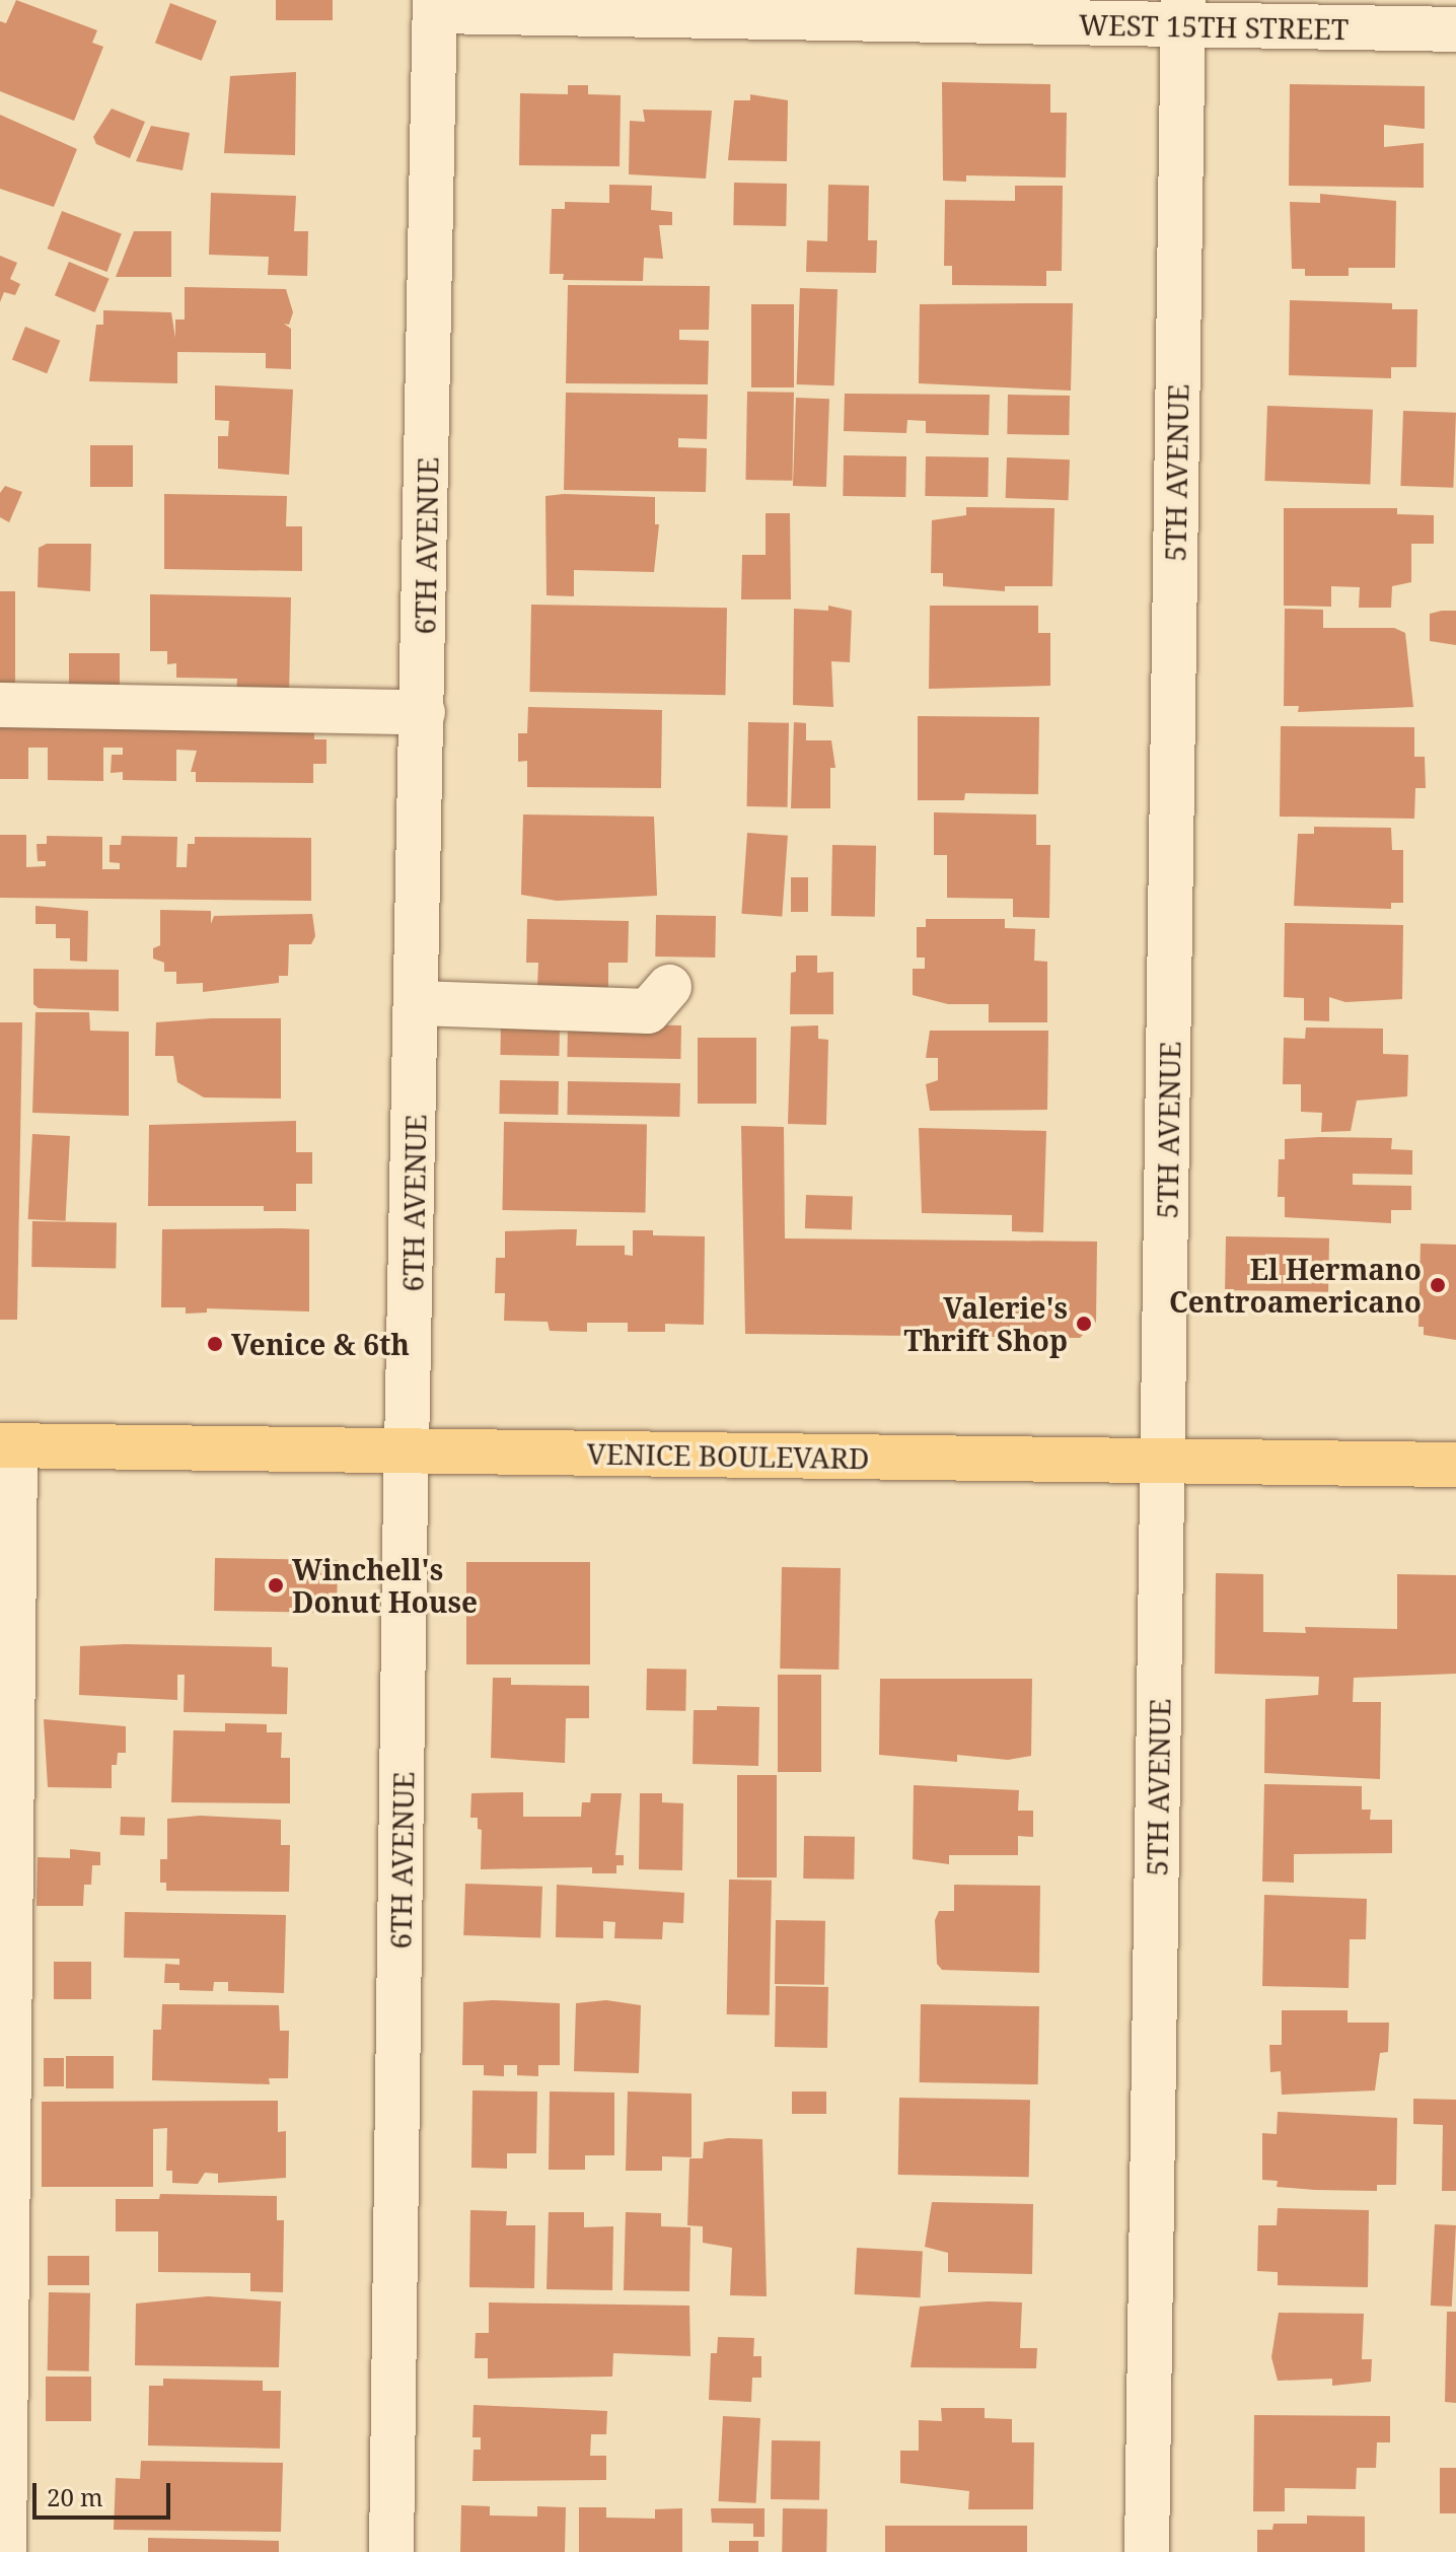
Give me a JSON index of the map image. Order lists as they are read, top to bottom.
{
  "streets": {
    "main road": ["VENICE BOULEVARD"],
    "street": ["WEST 15TH STREET", "5TH AVENUE", "6TH AVENUE"]
  },
  "crossings": [
    ["WEST 15TH STREET", "5TH AVENUE"],
    ["WEST 15TH STREET", "6TH AVENUE"],
    ["5TH AVENUE", "VENICE BOULEVARD"],
    ["6TH AVENUE", "VENICE BOULEVARD"]
  ],
  "places": [
    "El Hermano Centroamericano",
    "Valerie's Thrift Shop",
    "Venice & 6th",
    "Winchell's Donut House"
  ],
  "scale_bar": "20 m"
}
